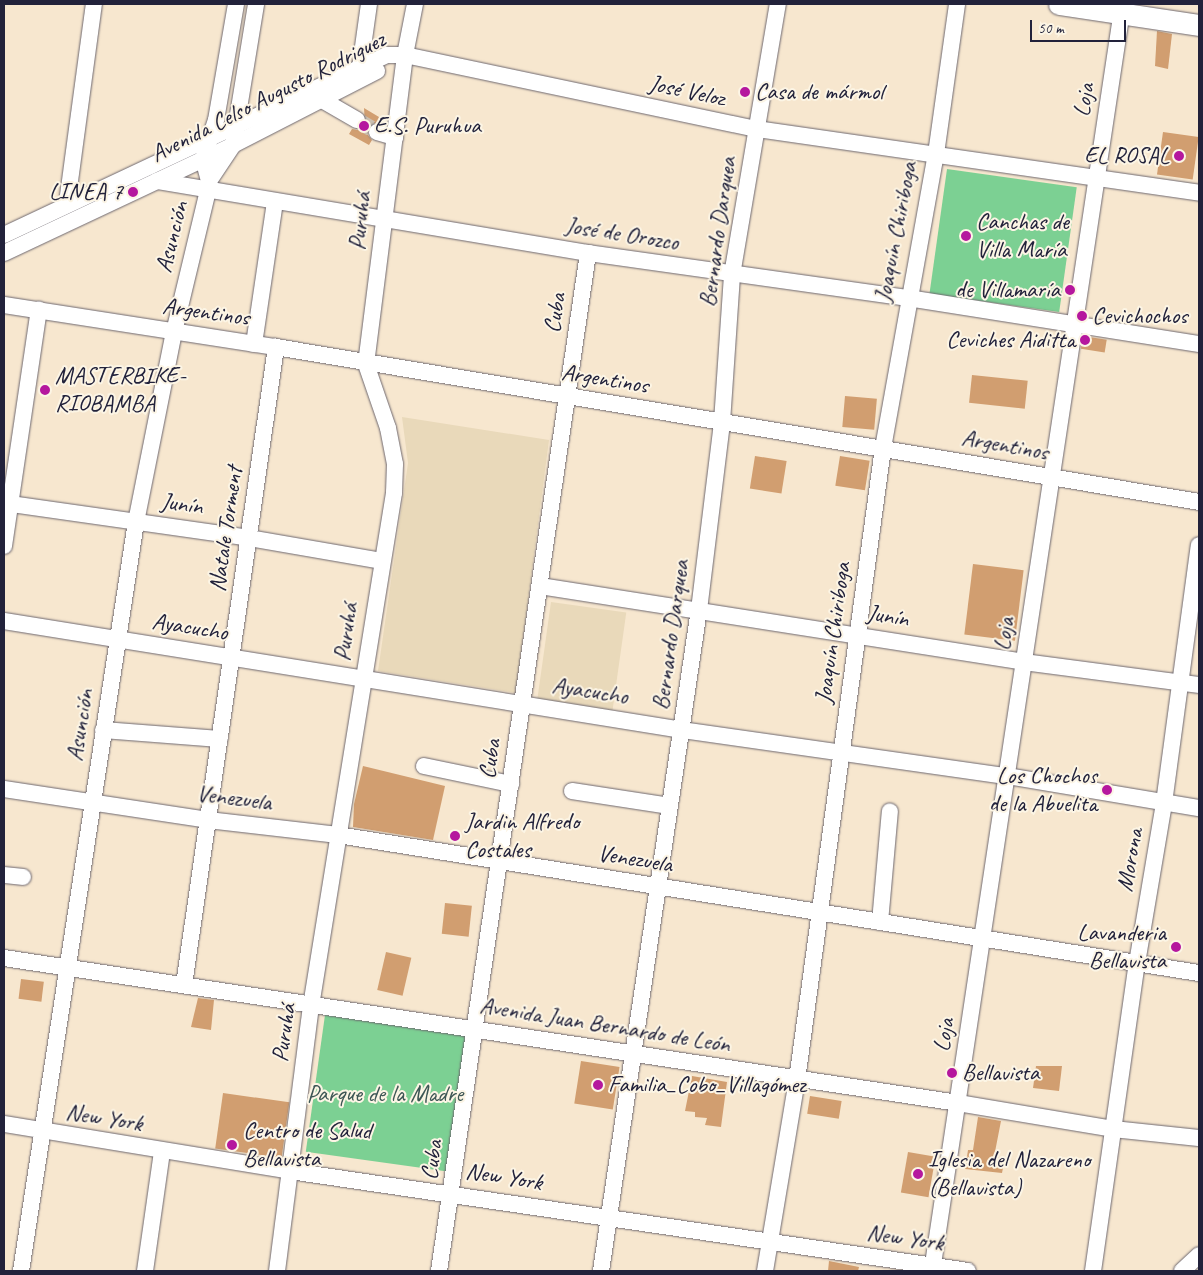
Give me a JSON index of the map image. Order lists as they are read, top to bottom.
{
  "streets": {
    "street": [
      "José Veloz",
      "Avenida Celso Augusto Rodriguez",
      "Loja",
      "Puruhá",
      "Bernardo Darquea",
      "Joaquín Chiriboga",
      "José de Orozco",
      "Asunción",
      "Argentinos",
      "Cuba",
      "Junín",
      "Natale Torment",
      "Ayacucho",
      "Venezuela",
      "Morona",
      "Avenida Juan Bernardo de León",
      "New York"
    ]
  },
  "crossings": [
    ["José Veloz", "Avenida Celso Augusto Rodriguez"],
    ["José Veloz", "Loja"],
    ["José Veloz", "Puruhá"],
    ["José Veloz", "Bernardo Darquea"],
    ["José Veloz", "Joaquín Chiriboga"],
    ["Avenida Celso Augusto Rodriguez", "Puruhá"],
    ["Avenida Celso Augusto Rodriguez", "José de Orozco"],
    ["Avenida Celso Augusto Rodriguez", "Asunción"],
    ["Loja", "José de Orozco"],
    ["Loja", "Argentinos"],
    ["Loja", "Junín"],
    ["Loja", "Ayacucho"],
    ["Loja", "Venezuela"],
    ["Loja", "Avenida Juan Bernardo de León"],
    ["Loja", "New York"],
    ["Puruhá", "José de Orozco"],
    ["Puruhá", "Argentinos"],
    ["Puruhá", "Junín"],
    ["Puruhá", "Ayacucho"],
    ["Puruhá", "Venezuela"],
    ["Puruhá", "Avenida Juan Bernardo de León"],
    ["Puruhá", "New York"],
    ["Bernardo Darquea", "José de Orozco"],
    ["Bernardo Darquea", "Argentinos"],
    ["Bernardo Darquea", "Junín"],
    ["Bernardo Darquea", "Ayacucho"],
    ["Bernardo Darquea", "Venezuela"],
    ["Bernardo Darquea", "Avenida Juan Bernardo de León"],
    ["Bernardo Darquea", "New York"],
    ["Joaquín Chiriboga", "José de Orozco"],
    ["Joaquín Chiriboga", "Argentinos"],
    ["Joaquín Chiriboga", "Junín"],
    ["Joaquín Chiriboga", "Ayacucho"],
    ["Joaquín Chiriboga", "Venezuela"],
    ["Joaquín Chiriboga", "Avenida Juan Bernardo de León"],
    ["Joaquín Chiriboga", "New York"],
    ["José de Orozco", "Asunción"],
    ["José de Orozco", "Cuba"],
    ["Asunción", "Argentinos"],
    ["Asunción", "Junín"],
    ["Asunción", "Ayacucho"],
    ["Asunción", "Venezuela"],
    ["Asunción", "Avenida Juan Bernardo de León"],
    ["Asunción", "New York"],
    ["Argentinos", "Cuba"],
    ["Argentinos", "Natale Torment"],
    ["Cuba", "Junín"],
    ["Cuba", "Ayacucho"],
    ["Cuba", "Venezuela"],
    ["Cuba", "Avenida Juan Bernardo de León"],
    ["Cuba", "New York"],
    ["Junín", "Natale Torment"],
    ["Junín", "Morona"],
    ["Natale Torment", "Ayacucho"],
    ["Natale Torment", "Venezuela"],
    ["Natale Torment", "Avenida Juan Bernardo de León"],
    ["Ayacucho", "Morona"],
    ["Venezuela", "Morona"],
    ["Morona", "Avenida Juan Bernardo de León"]
  ],
  "parks": ["Parque de la Madre"],
  "places": [
    "Casa de mármol",
    "E.S. Puruhua",
    "EL ROSAL",
    "LINEA 7",
    "Canchas de Villa María",
    "de Villamaría",
    "Cevichochos",
    "Ceviches Aiditta",
    "MASTERBIKE- RIOBAMBA",
    "Los Chochos de la Abuelita",
    "Jardin Alfredo Costales",
    "Lavanderia Bellavista",
    "Bellavista",
    "Familia_Cobo_Villagómez",
    "Centro de Salud Bellavista",
    "Iglesia del Nazareno (Bellavista)"
  ],
  "scale_bar": "50 m"
}
